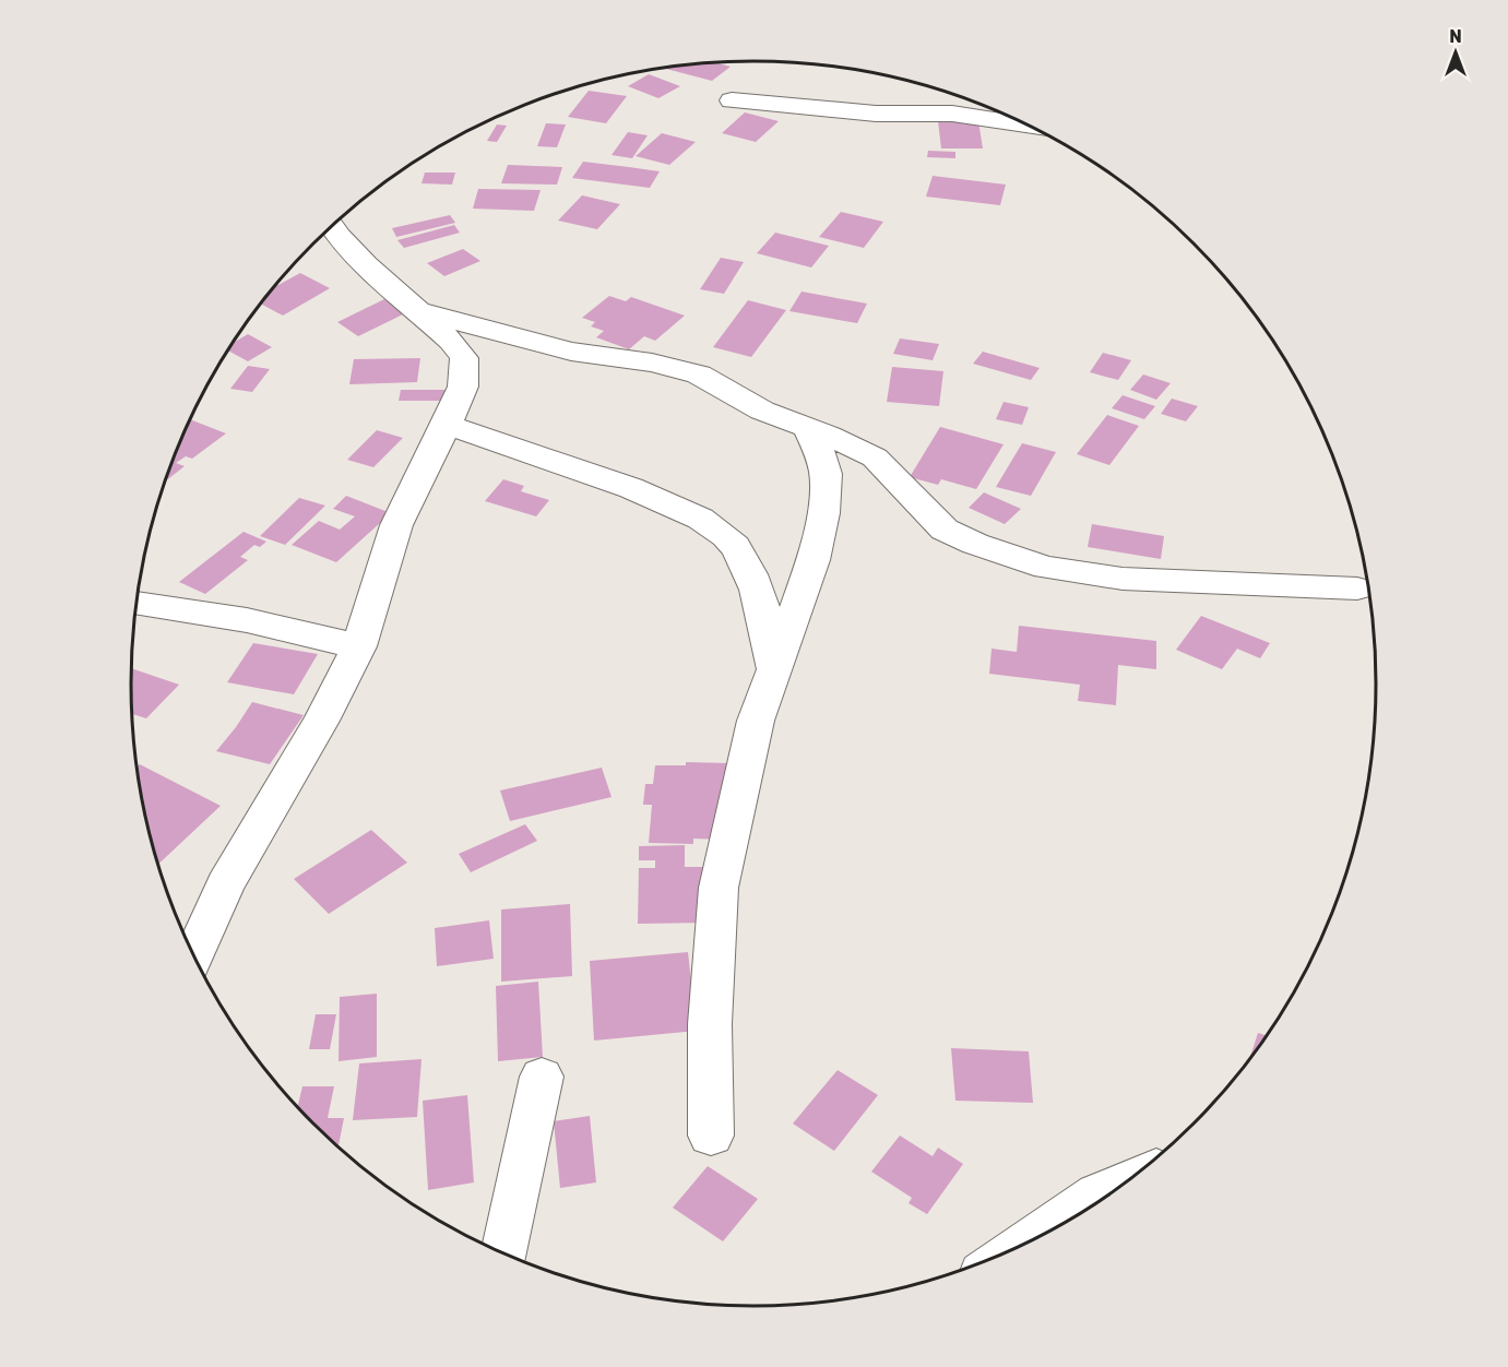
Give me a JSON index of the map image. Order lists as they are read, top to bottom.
{
  "north": "top"
}
